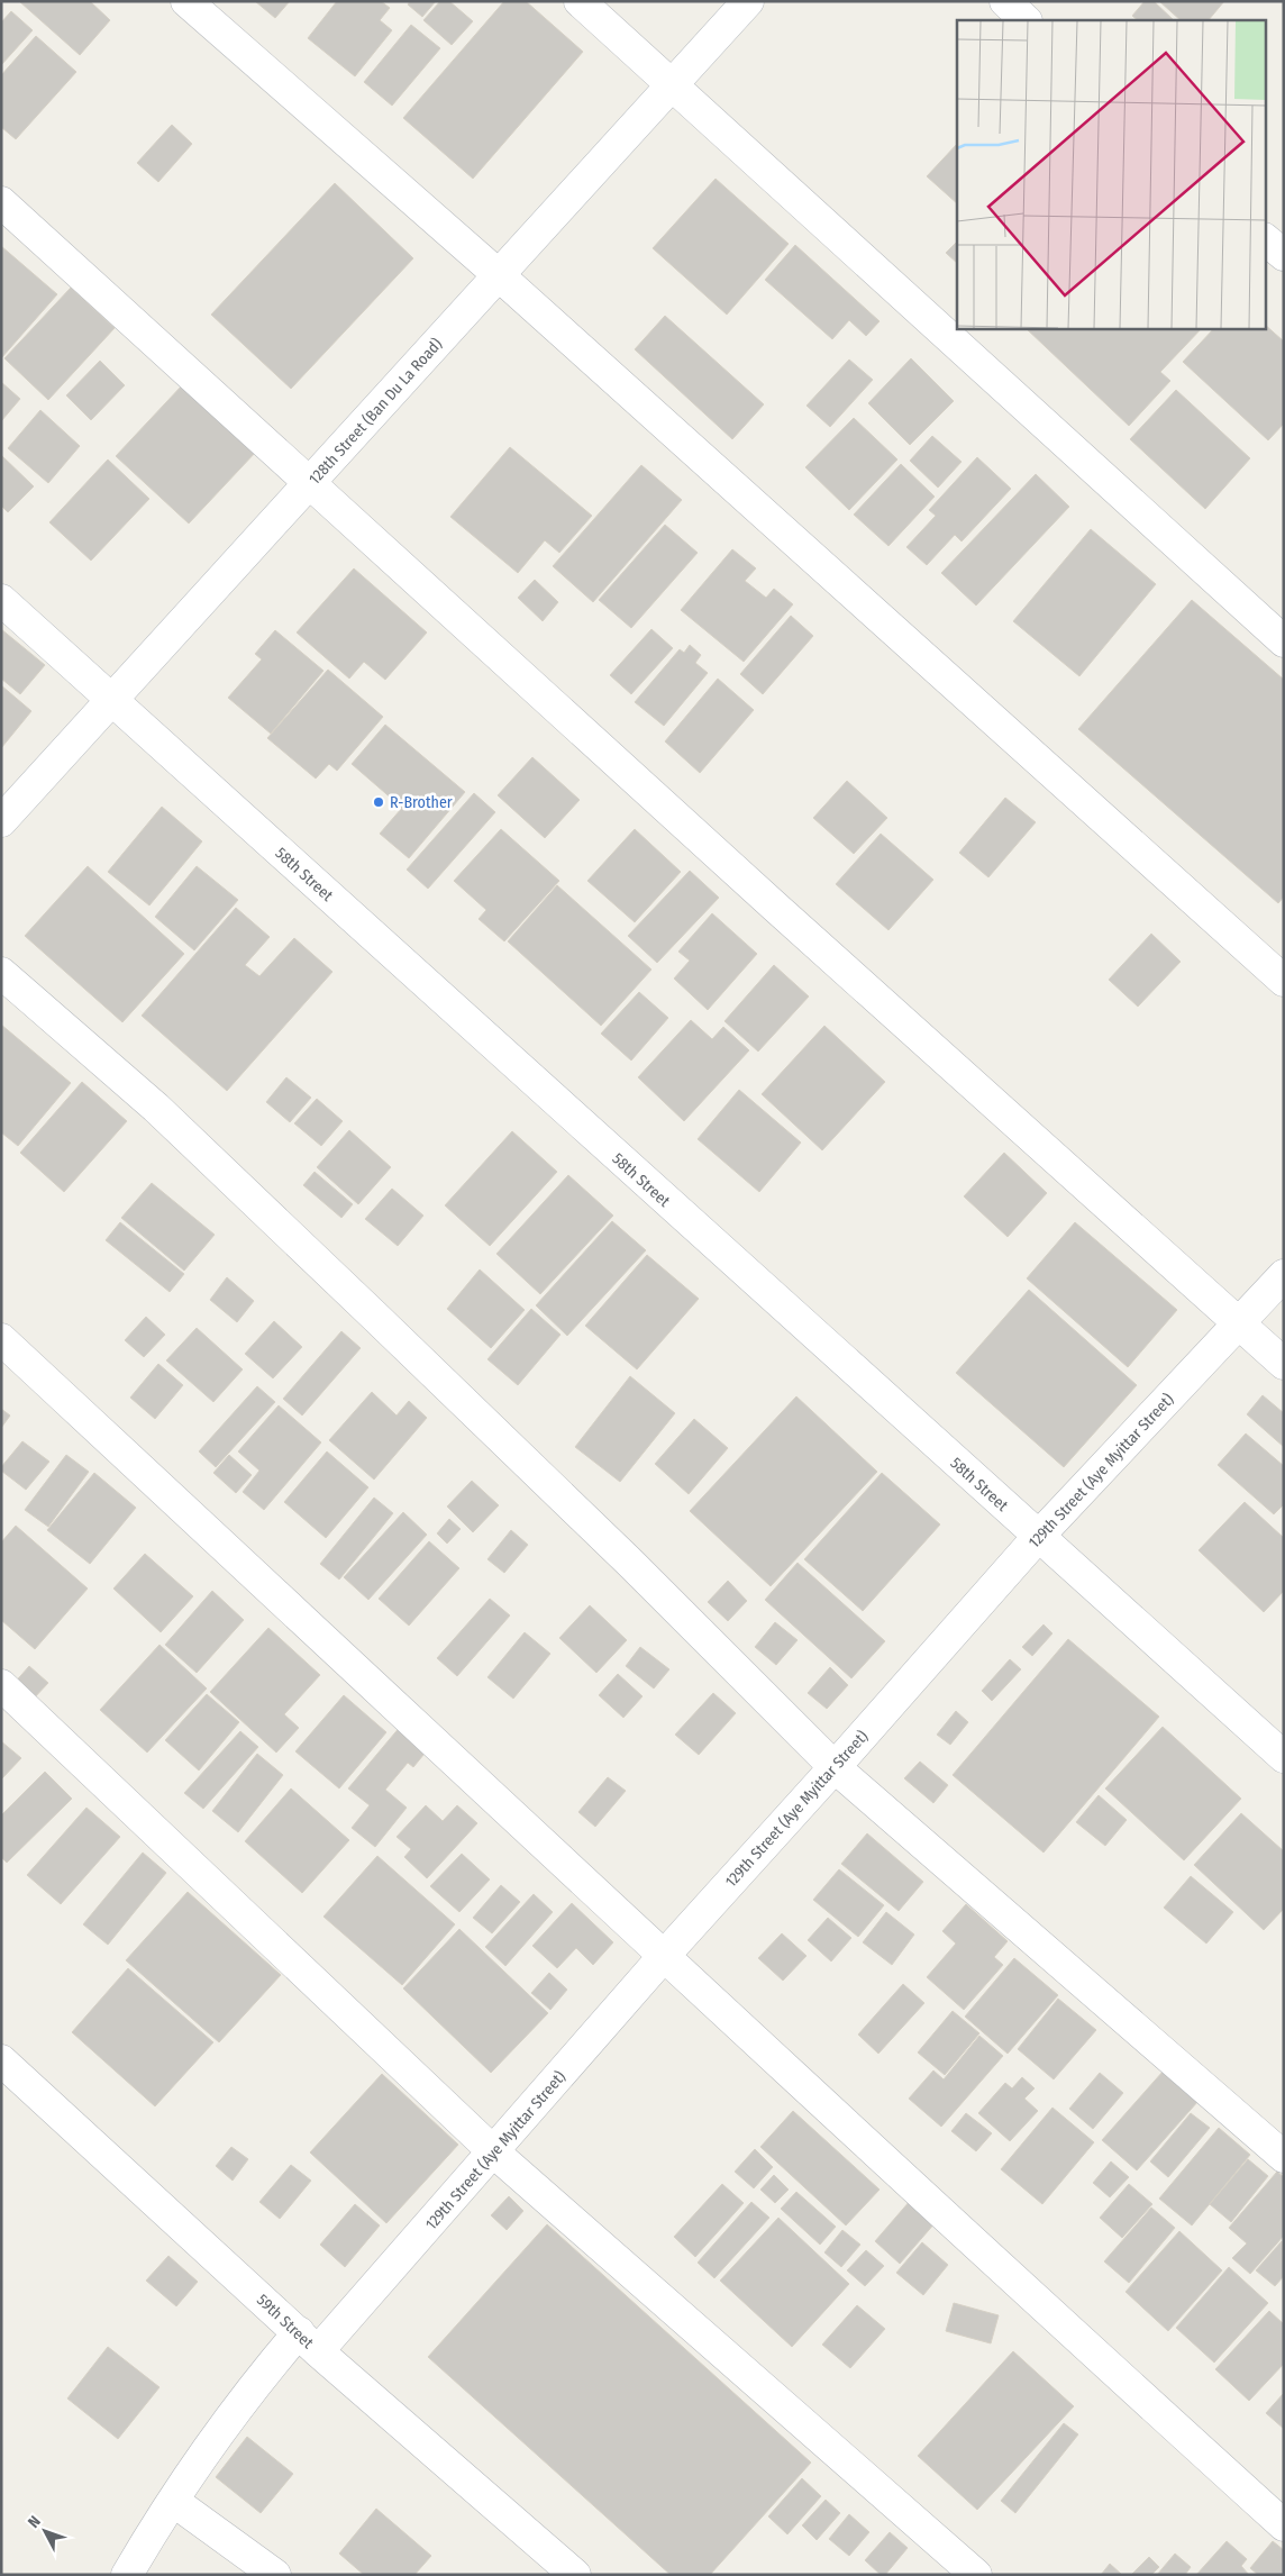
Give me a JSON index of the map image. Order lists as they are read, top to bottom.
{
  "streets": {
    "street": [
      "128th Street (Ban Du La Road)",
      "58th Street",
      "129th Street (Aye Myittar Street)",
      "59th Street"
    ]
  },
  "crossings": [
    ["128th Street (Ban Du La Road)", "58th Street"],
    ["58th Street", "129th Street (Aye Myittar Street)"],
    ["129th Street (Aye Myittar Street)", "59th Street"]
  ],
  "places": ["R-Brother"],
  "north": "top left"
}
